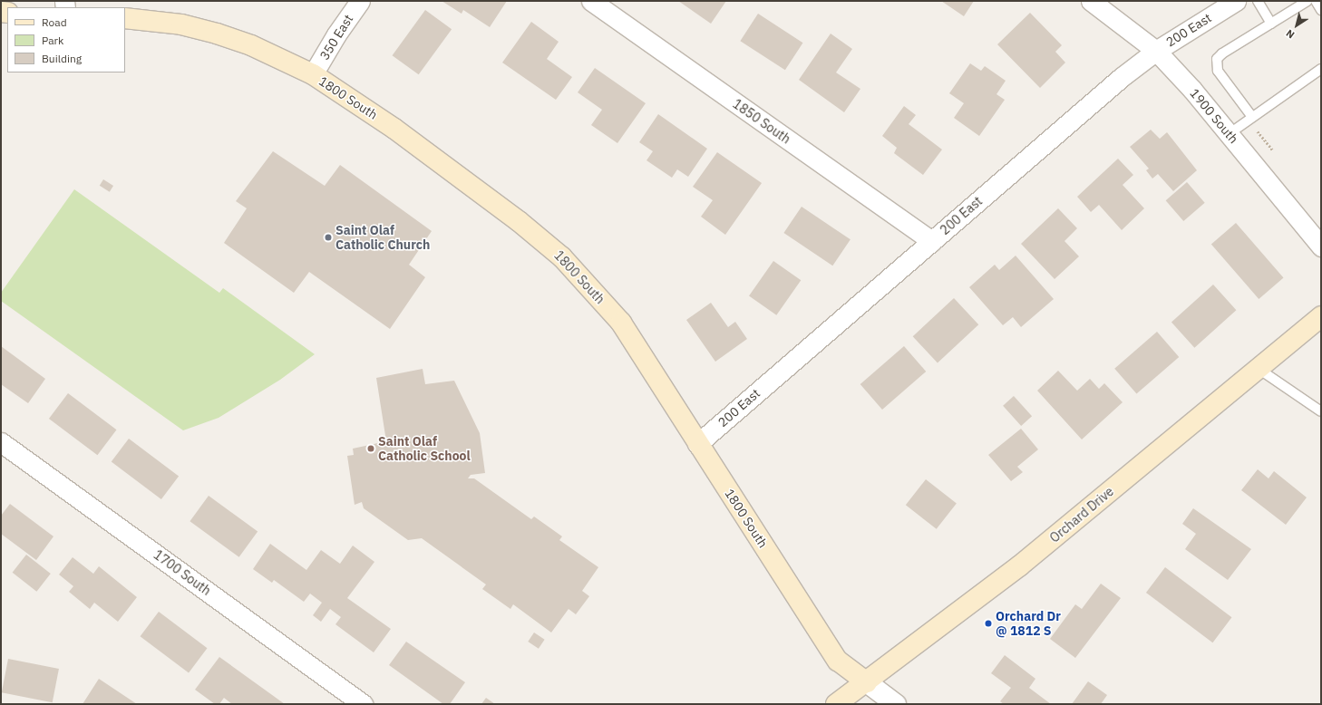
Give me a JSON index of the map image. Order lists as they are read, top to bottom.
{
  "streets": {
    "main road": ["1800 South", "Orchard Drive"],
    "street": [
      "200 East",
      "350 East",
      "1900 South",
      "1850 South",
      "1700 South"
    ]
  },
  "crossings": [
    ["200 East", "1800 South"],
    ["200 East", "1900 South"],
    ["200 East", "1850 South"],
    ["350 East", "1800 South"],
    ["1800 South", "Orchard Drive"]
  ],
  "places": ["Saint Olaf Catholic Church", "Saint Olaf Catholic School", "Orchard Dr @ 1812 S"],
  "legend": ["Road", "Park", "Building"],
  "north": "bottom left"
}
